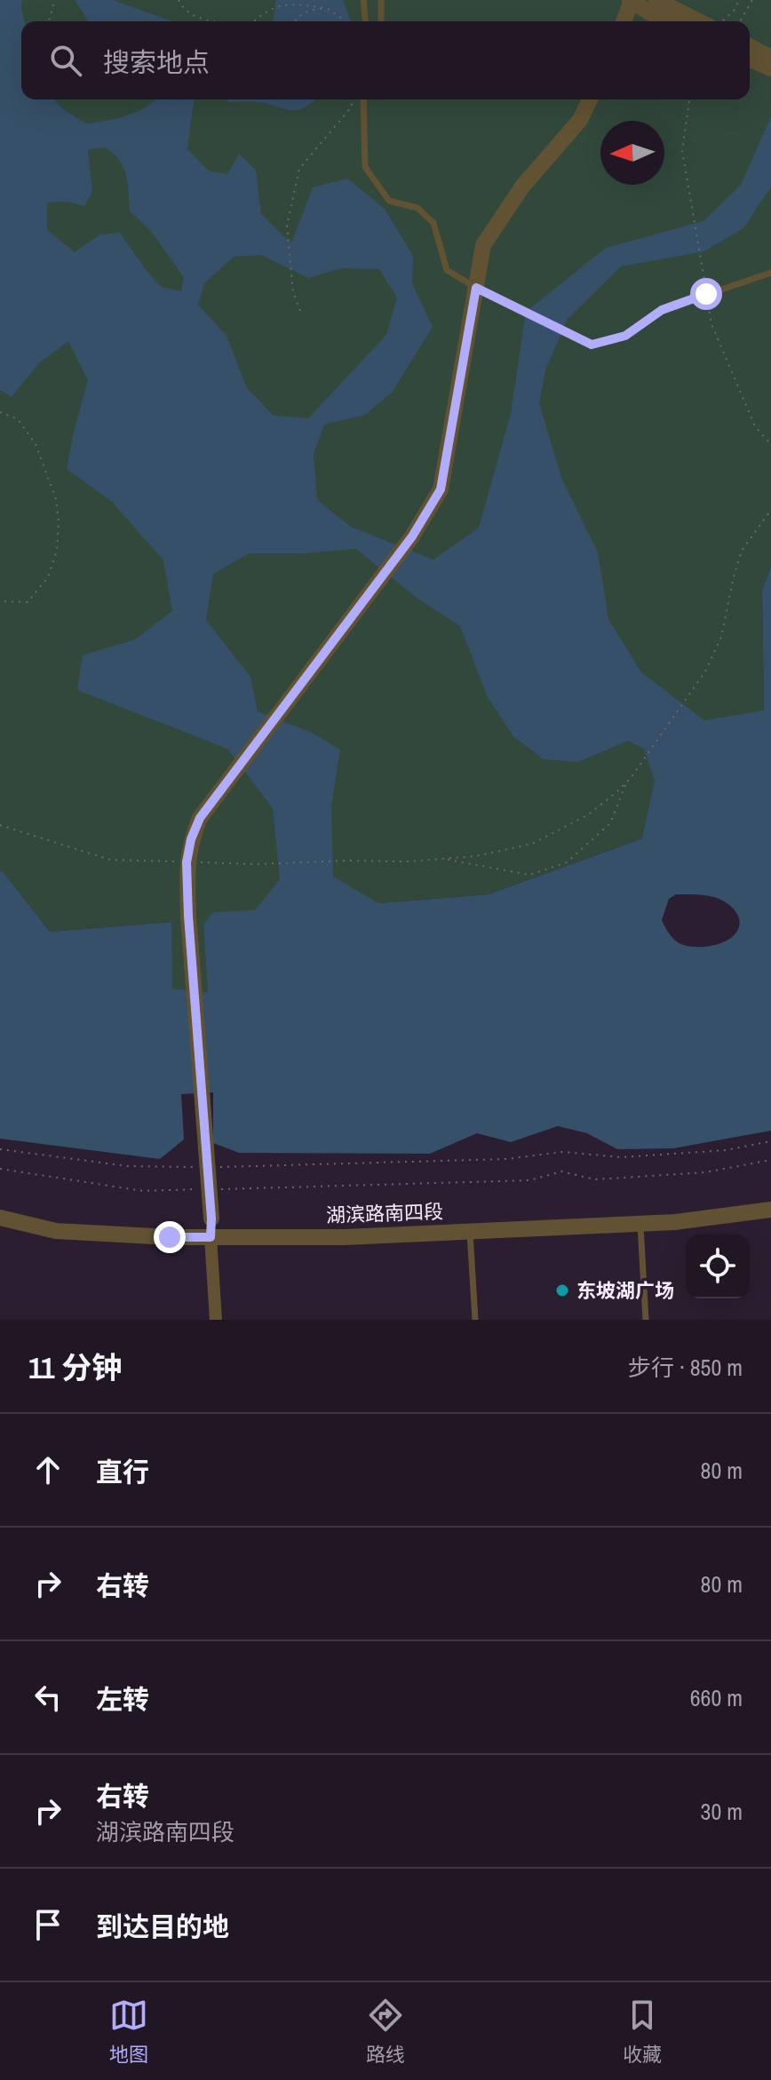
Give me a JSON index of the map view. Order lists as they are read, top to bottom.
{
  "streets": {
    "street": ["湖滨路南四段"]
  },
  "places": ["东坡湖广场"],
  "north": "left",
  "page": {
    "search": "搜索地点",
    "heading": ["11 分钟", "步行 · 850 m"],
    "list": [
      ["直行", "80 m"],
      ["右转", "80 m"],
      ["左转", "660 m"],
      ["右转", "湖滨路南四段", "30 m"],
      "到达目的地"
    ],
    "nav": ["地图", "路线", "收藏"]
  }
}
